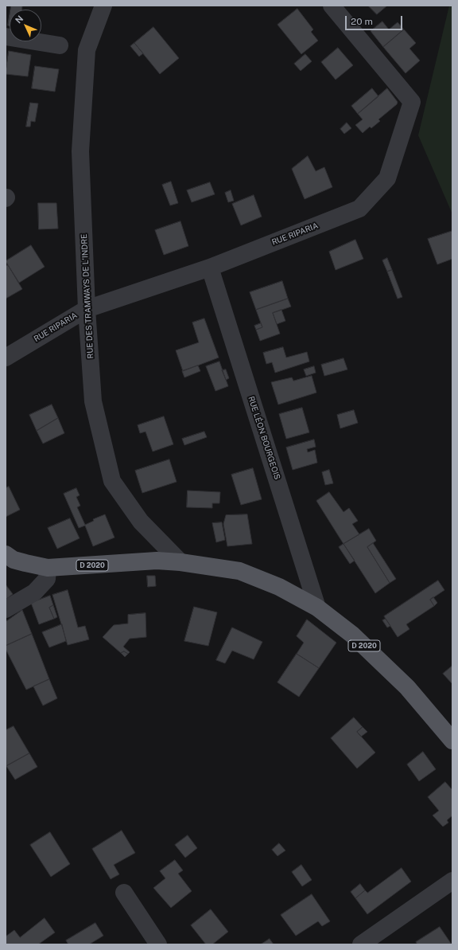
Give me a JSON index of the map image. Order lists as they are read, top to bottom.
{
  "streets": {
    "main road": ["D 2020"],
    "street": ["RUE RIPARIA", "RUE DES TRAMWAYS DE L'INDRE", "RUE LÉON BOURGEOIS"]
  },
  "crossings": [
    ["RUE RIPARIA", "RUE DES TRAMWAYS DE L'INDRE"],
    ["RUE RIPARIA", "RUE LÉON BOURGEOIS"],
    ["RUE DES TRAMWAYS DE L'INDRE", "D 2020"],
    ["RUE LÉON BOURGEOIS", "D 2020"]
  ],
  "scale_bar": "20 m",
  "north": "top left"
}
